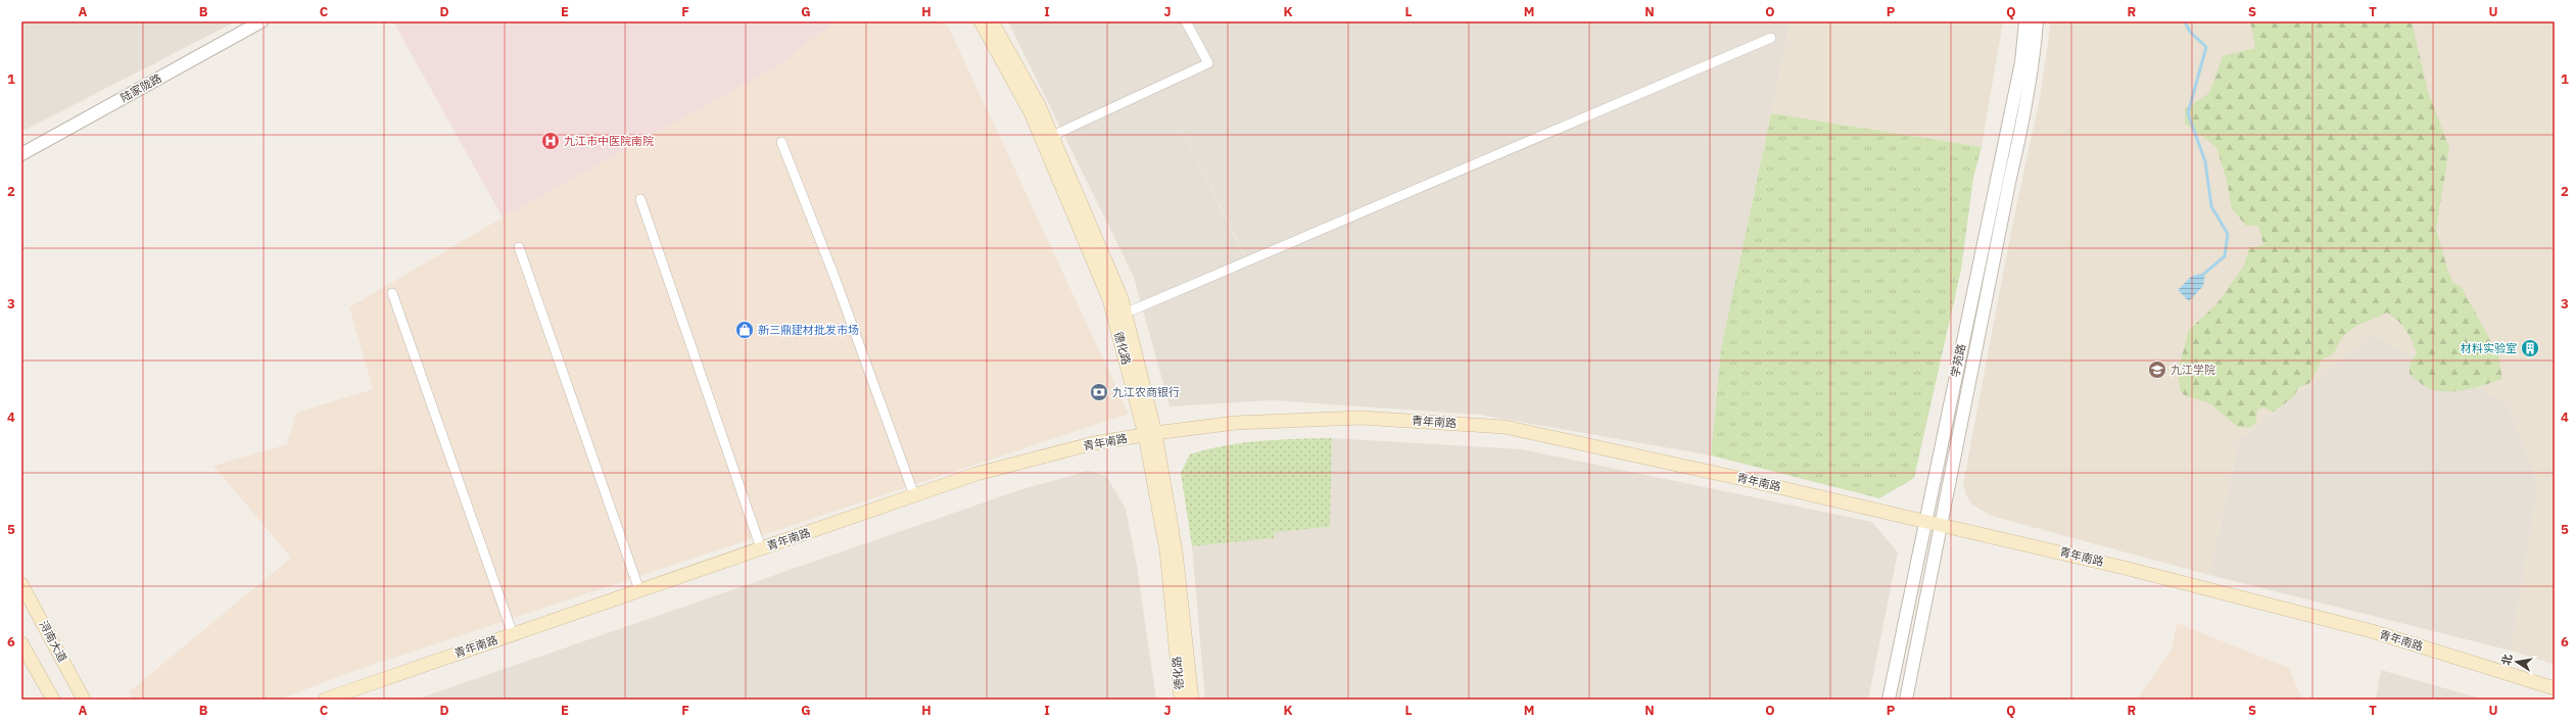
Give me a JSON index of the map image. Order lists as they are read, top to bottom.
{
  "streets": {
    "main road": ["德化路", "青年南路", "浔南大道"],
    "street": ["陆家陇路", "学苑路"]
  },
  "crossings": [
    ["德化路", "青年南路"],
    ["学苑路", "青年南路"]
  ],
  "places": {
    "hospital": ["九江市中医院南院"],
    "shop": ["新三鼎建材批发市场"],
    "building": ["材料实验室"],
    "school or university": ["九江学院"],
    "bank": ["九江农商银行"]
  },
  "north": "left",
  "grid": {
    "columns": [
      "A",
      "B",
      "C",
      "D",
      "E",
      "F",
      "G",
      "H",
      "I",
      "J",
      "K",
      "L",
      "M",
      "N",
      "O",
      "P",
      "Q",
      "R",
      "S",
      "T",
      "U"
    ],
    "rows": [
      "1",
      "2",
      "3",
      "4",
      "5",
      "6"
    ]
  }
}
